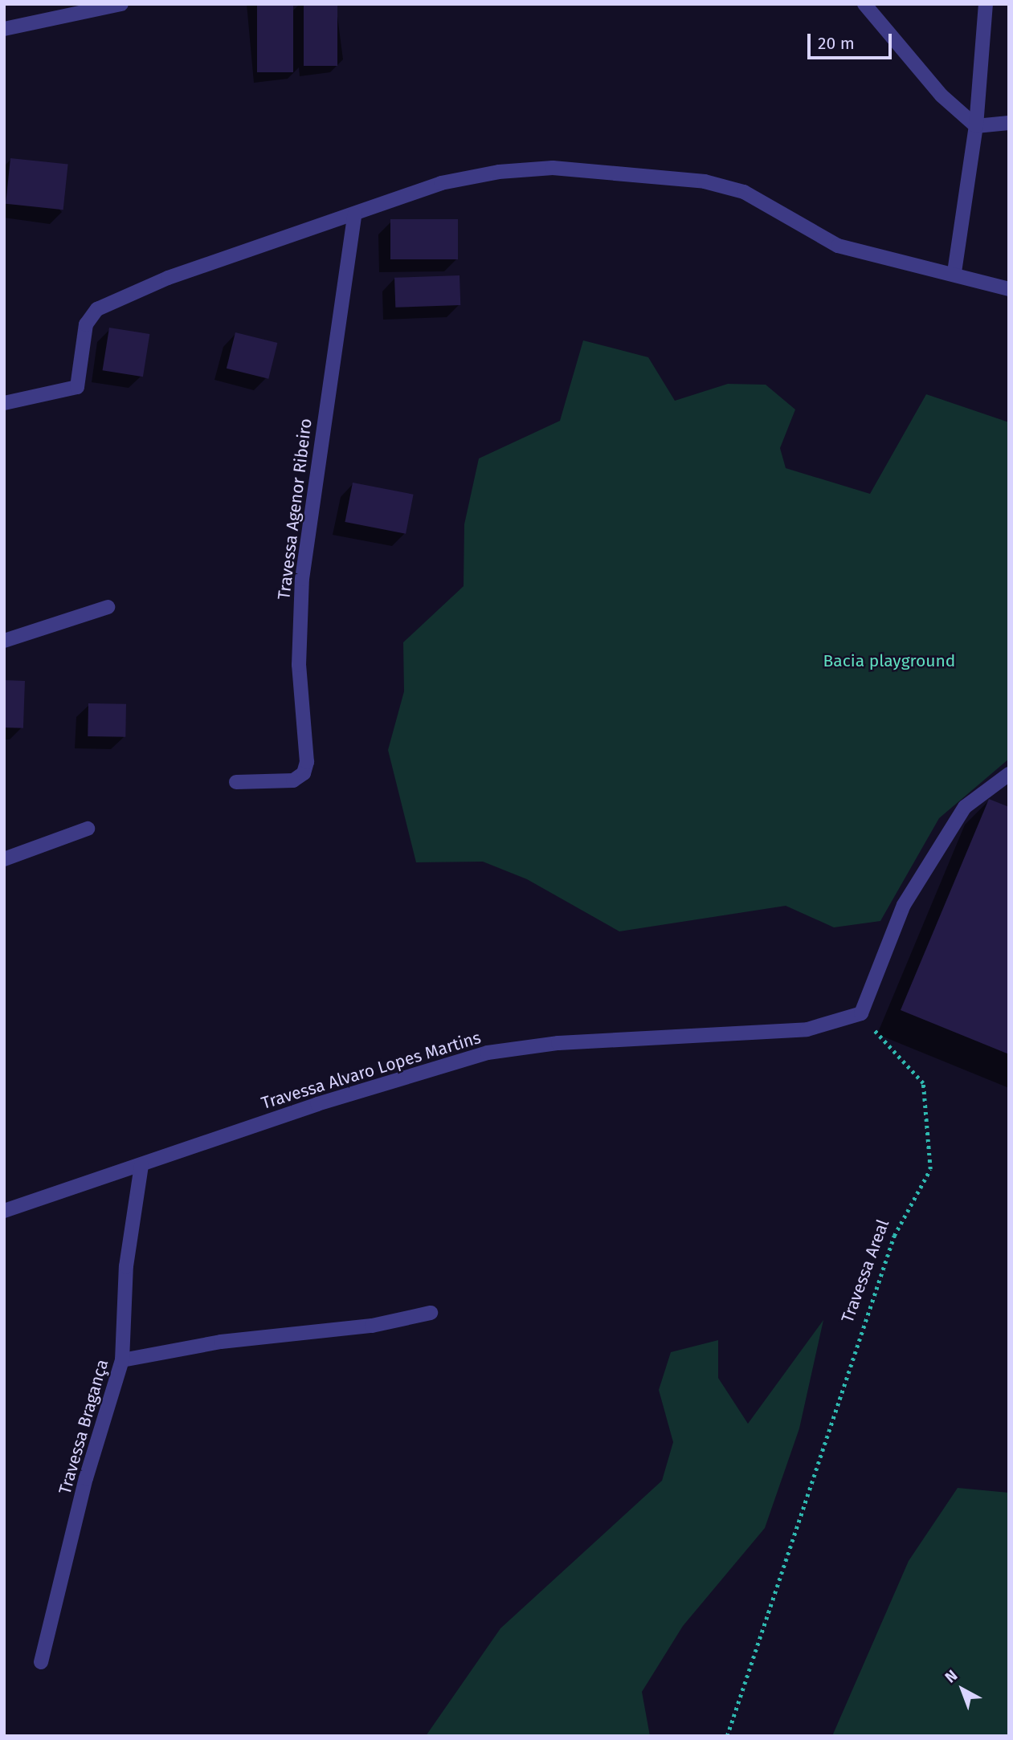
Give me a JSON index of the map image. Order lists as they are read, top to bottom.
{
  "streets": {
    "street": ["Travessa Agenor Ribeiro", "Travessa Alvaro Lopes Martins", "Travessa Bragança"],
    "path": ["Travessa Areal"]
  },
  "crossings": [
    ["Travessa Alvaro Lopes Martins", "Travessa Areal"],
    ["Travessa Alvaro Lopes Martins", "Travessa Bragança"]
  ],
  "parks": ["Bacia playground"],
  "scale_bar": "20 m",
  "north": "top left"
}
